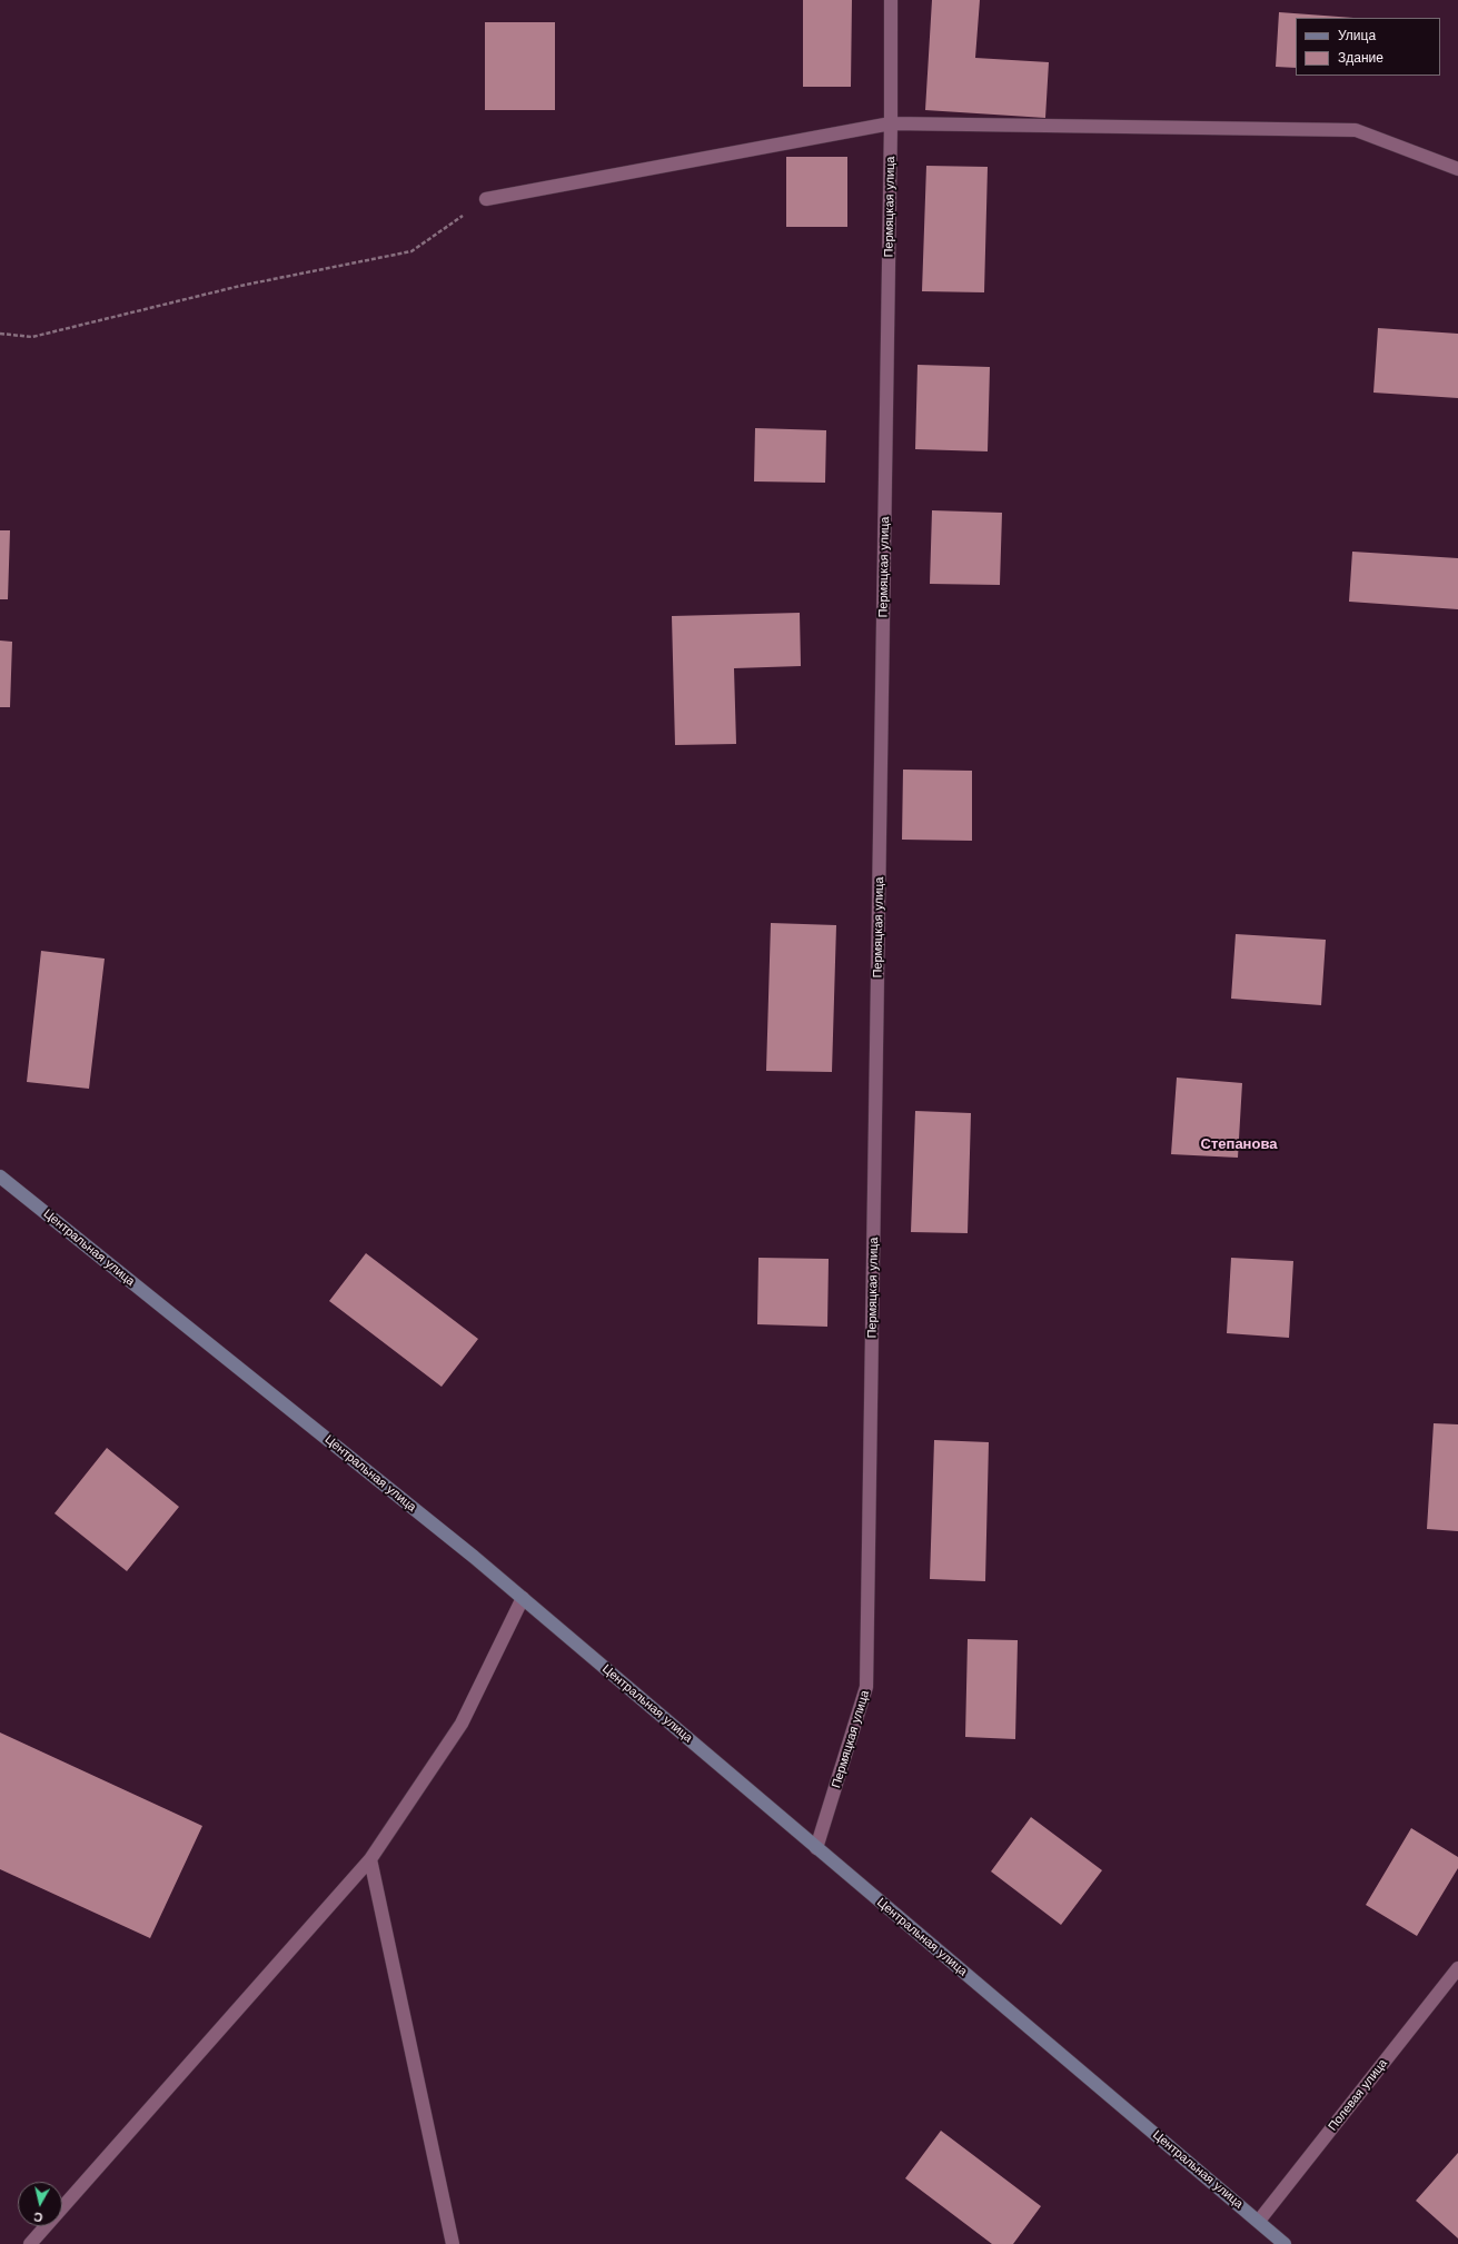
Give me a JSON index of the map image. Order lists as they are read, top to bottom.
{
  "streets": {
    "main road": ["Центральная улица"],
    "street": ["Пермяцкая улица", "Полевая улица"]
  },
  "crossings": [
    ["Пермяцкая улица", "Центральная улица"],
    ["Центральная улица", "Полевая улица"]
  ],
  "districts": ["Степанова"],
  "legend": ["Улица", "Здание"],
  "north": "bottom"
}
